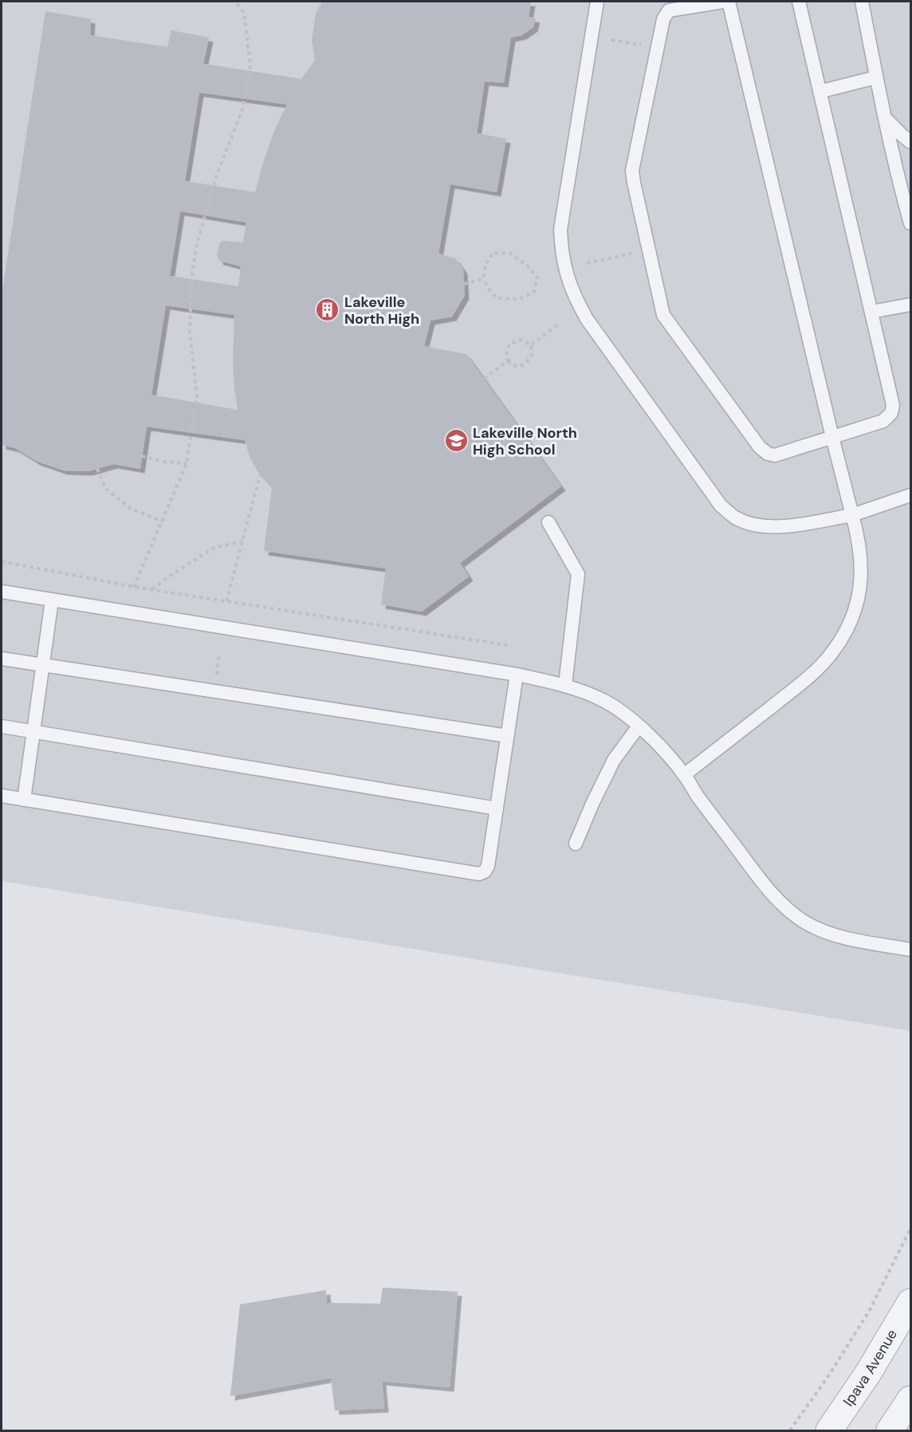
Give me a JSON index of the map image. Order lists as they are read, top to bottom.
{
  "streets": {
    "street": ["Ipava Avenue"]
  },
  "places": {
    "building": ["Lakeville North High"],
    "school or university": ["Lakeville North High School"]
  }
}
